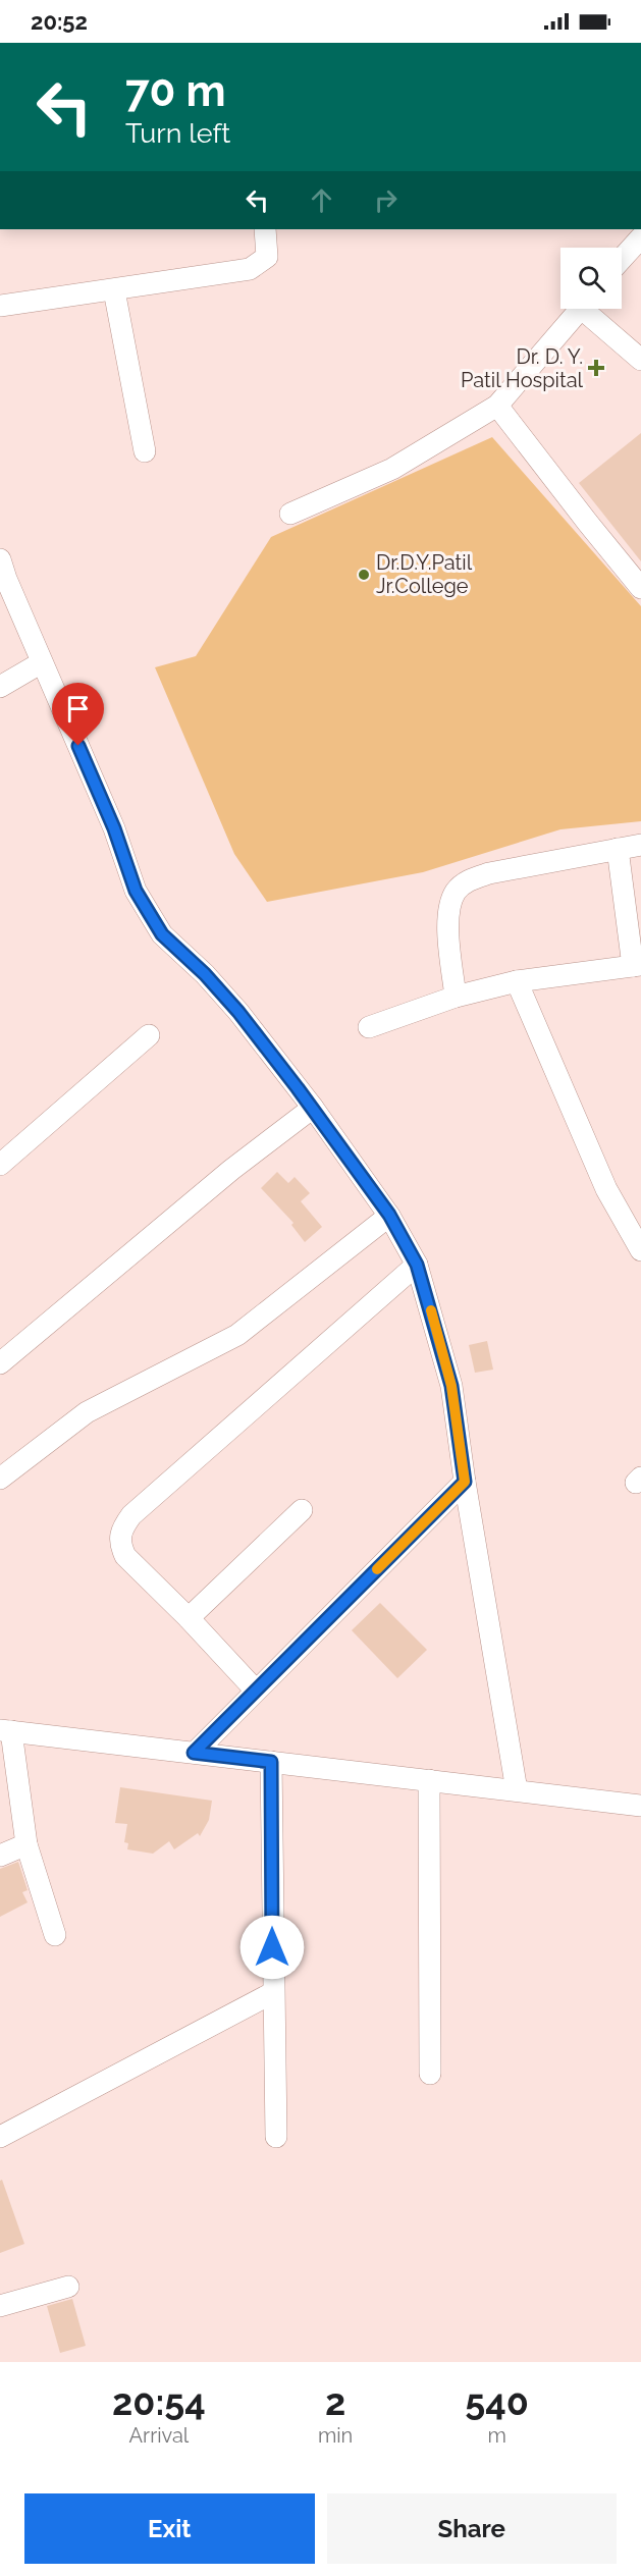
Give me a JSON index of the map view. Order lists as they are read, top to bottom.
{
  "places": {
    "health": ["Dr. D. Y. Patil Hospital"],
    "other": ["Dr.D.Y.Patil Jr.College"]
  },
  "page": {
    "status": "20:52",
    "turn": ["70 m", "Turn left"],
    "eta": [
      "20:54",
      "Arrival",
      "2",
      "min",
      "540",
      "m"
    ],
    "buttons": ["Exit", "Share"]
  }
}
